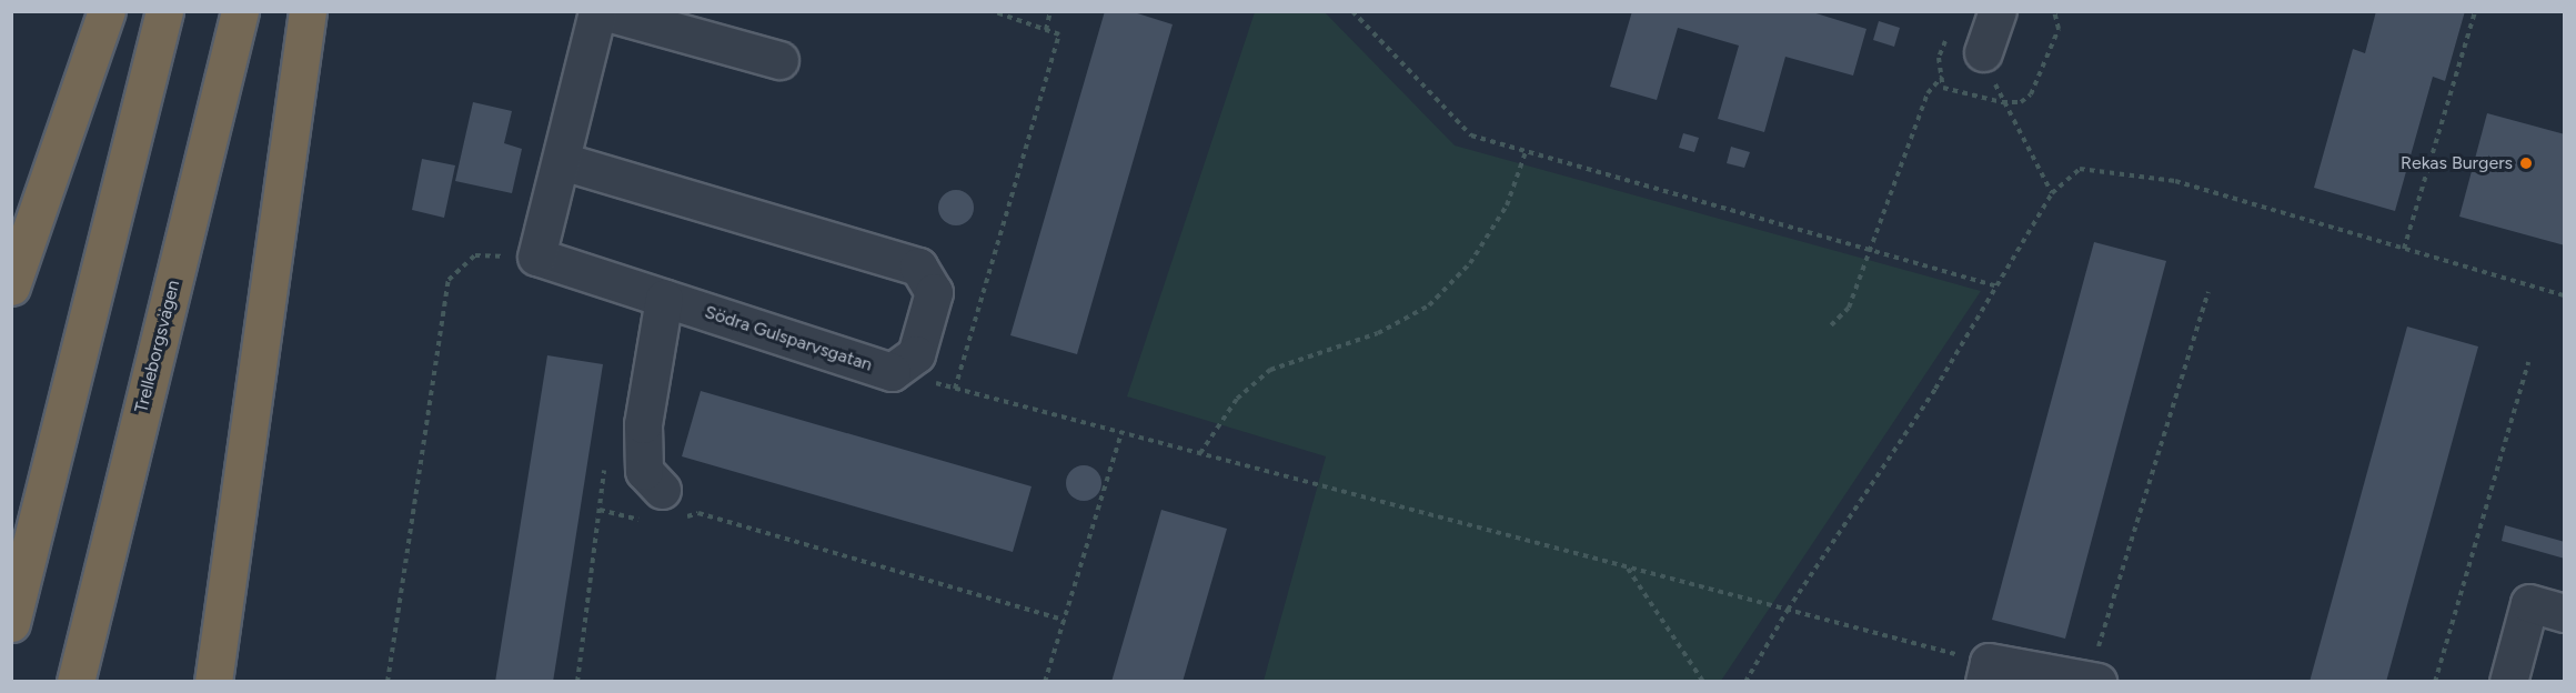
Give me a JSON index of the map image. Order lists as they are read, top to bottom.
{
  "streets": {
    "highway": ["Trelleborgsvägen"],
    "street": ["Södra Gulsparvsgatan"]
  },
  "places": ["Rekas Burgers"]
}
